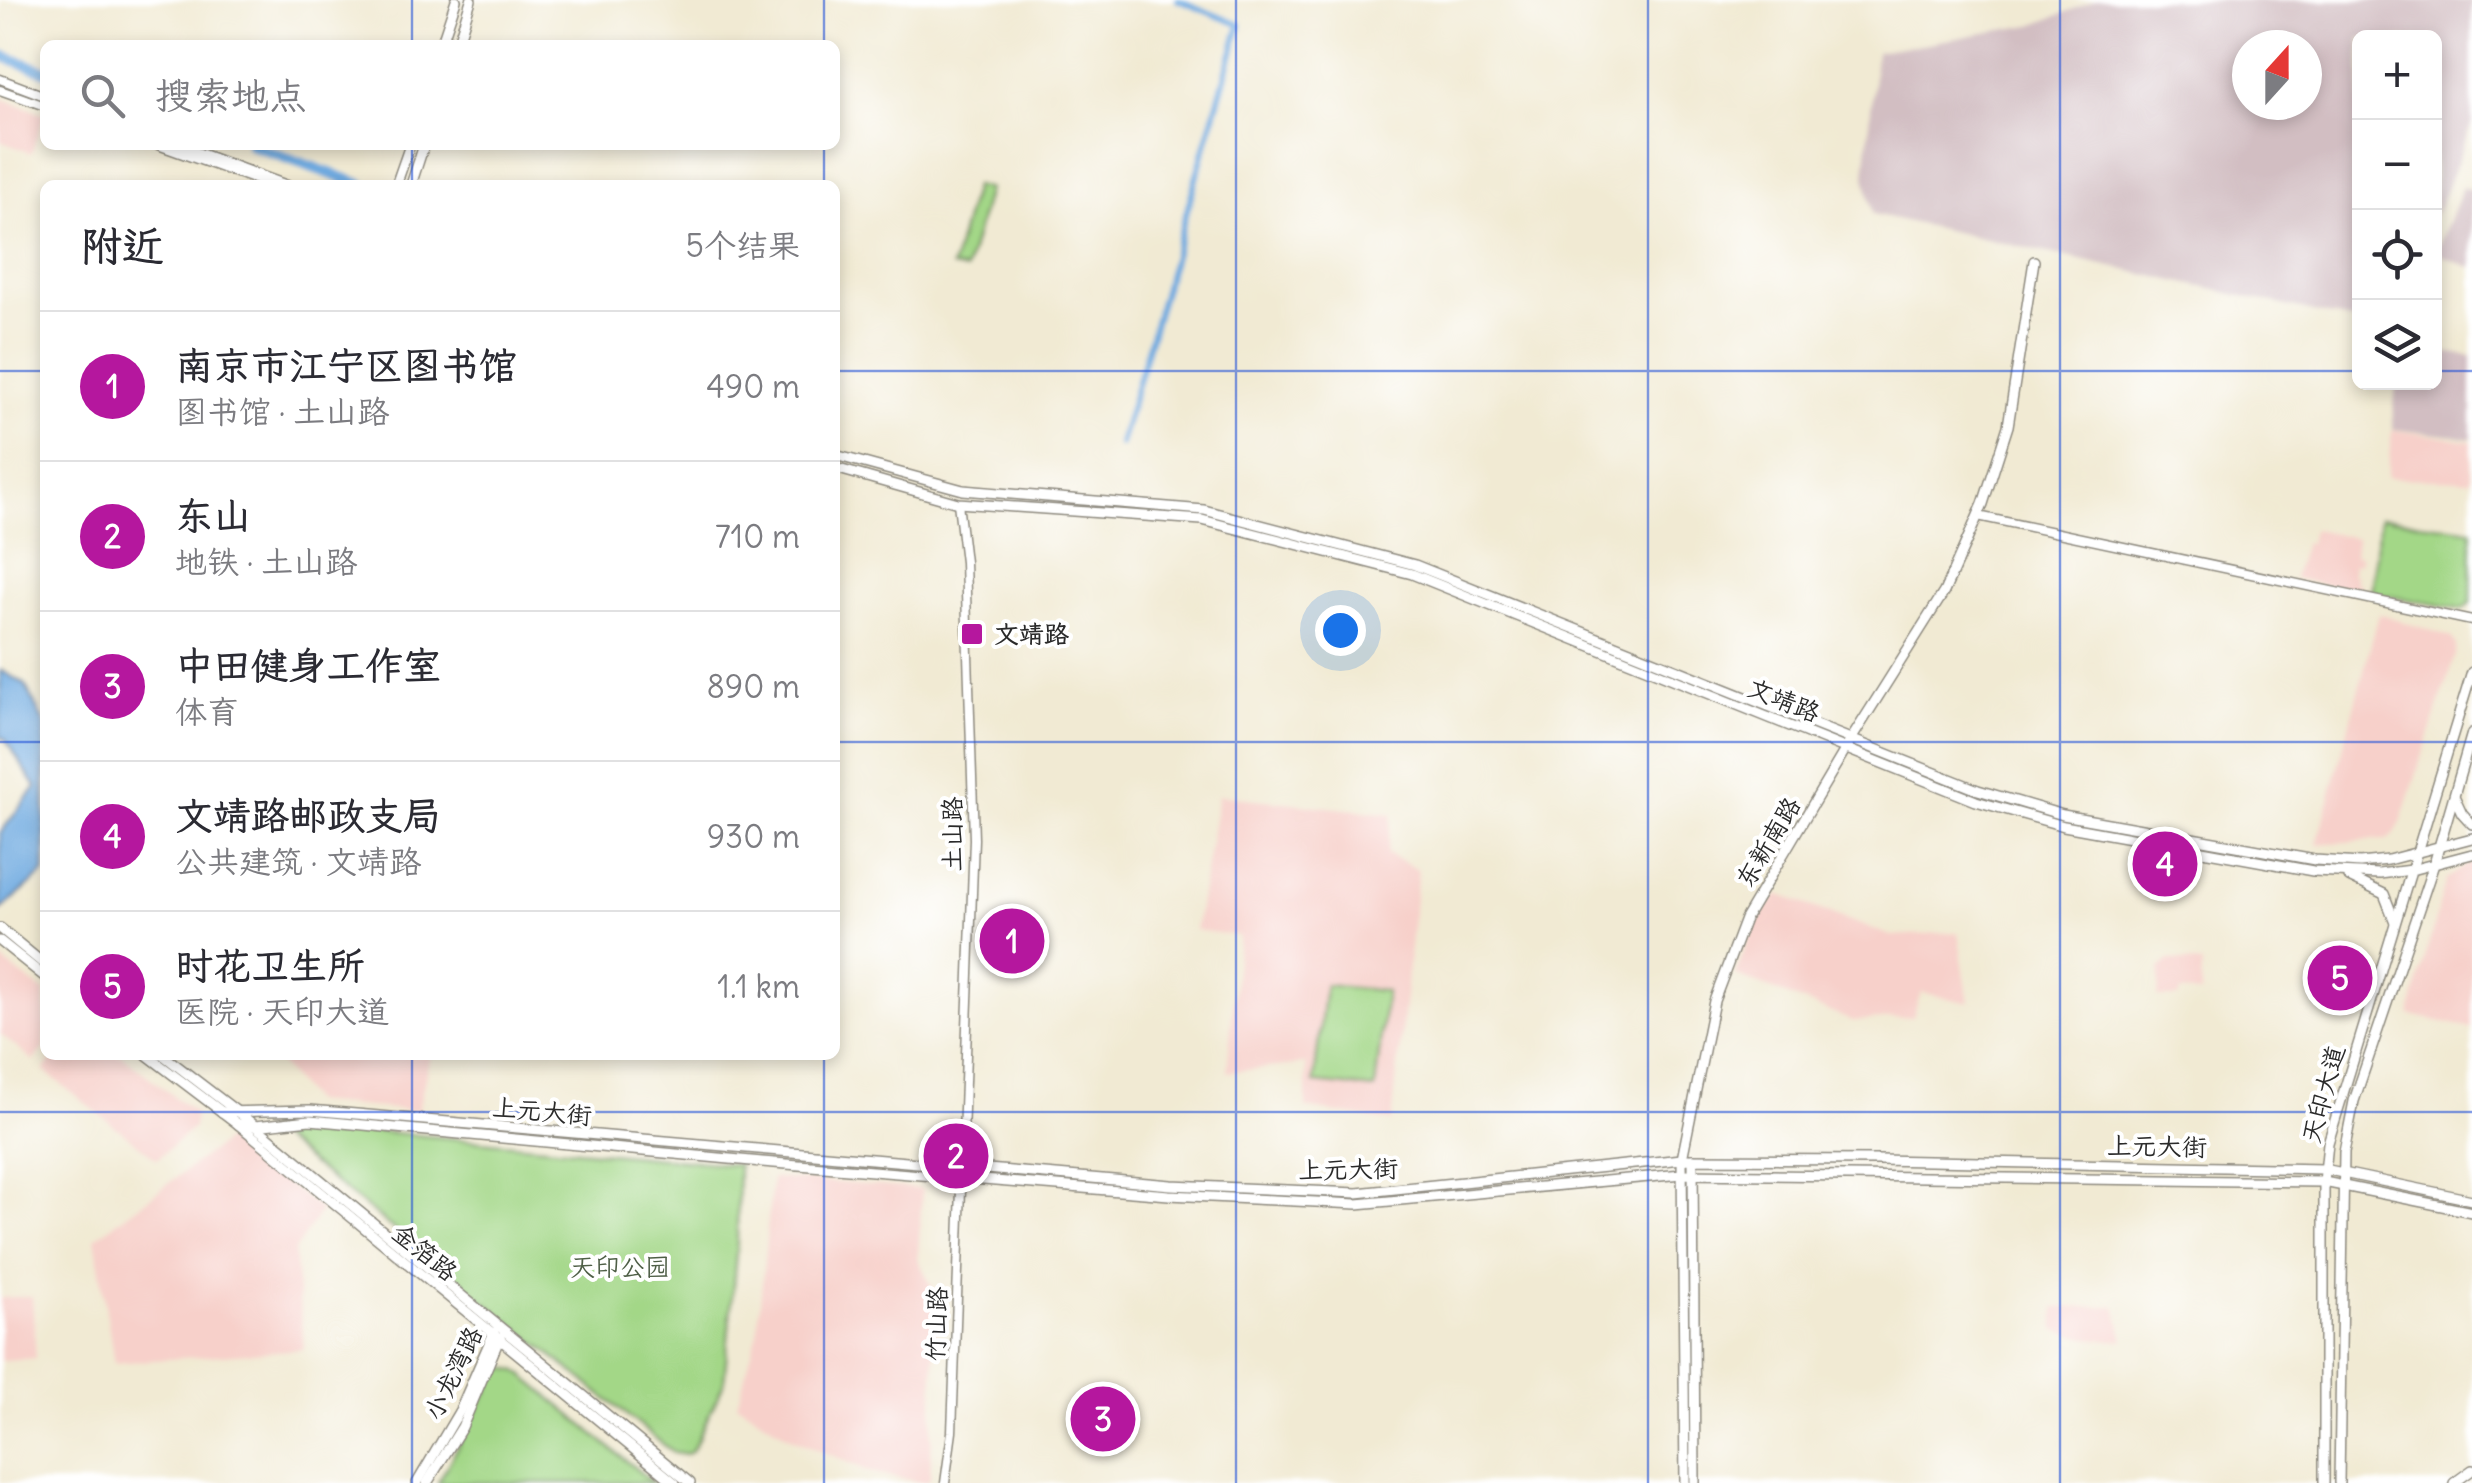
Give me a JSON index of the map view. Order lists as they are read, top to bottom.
{
  "streets": {
    "main road": [
      "文靖路",
      "东新南路",
      "天印大道",
      "上元大街",
      "金箔路",
      "小龙湾路"
    ],
    "street": ["土山路", "竹山路"]
  },
  "crossings": [
    ["文靖路", "土山路"],
    ["文靖路", "东新南路"],
    ["文靖路", "天印大道"],
    ["土山路", "上元大街"],
    ["土山路", "竹山路"],
    ["东新南路", "上元大街"],
    ["天印大道", "上元大街"],
    ["上元大街", "金箔路"],
    ["上元大街", "竹山路"],
    ["金箔路", "小龙湾路"]
  ],
  "parks": ["天印公园"],
  "places": {
    "transit": ["文靖路"]
  },
  "north": "top",
  "page": {
    "map_buttons": ["+", "−"],
    "search": "搜索地点",
    "heading": ["附近", "5个结果"],
    "list": [
      {
        "mark": "1",
        "name": "南京市江宁区图书馆",
        "note": "图书馆 · 土山路",
        "value": "490 m"
      },
      {
        "mark": "2",
        "name": "东山",
        "note": "地铁 · 土山路",
        "value": "710 m"
      },
      {
        "mark": "3",
        "name": "中田健身工作室",
        "note": "体育",
        "value": "890 m"
      },
      {
        "mark": "4",
        "name": "文靖路邮政支局",
        "note": "公共建筑 · 文靖路",
        "value": "930 m"
      },
      {
        "mark": "5",
        "name": "时花卫生所",
        "note": "医院 · 天印大道",
        "value": "1.1 km"
      }
    ],
    "pins": [
      "4",
      "1",
      "5",
      "2",
      "3"
    ]
  }
}
